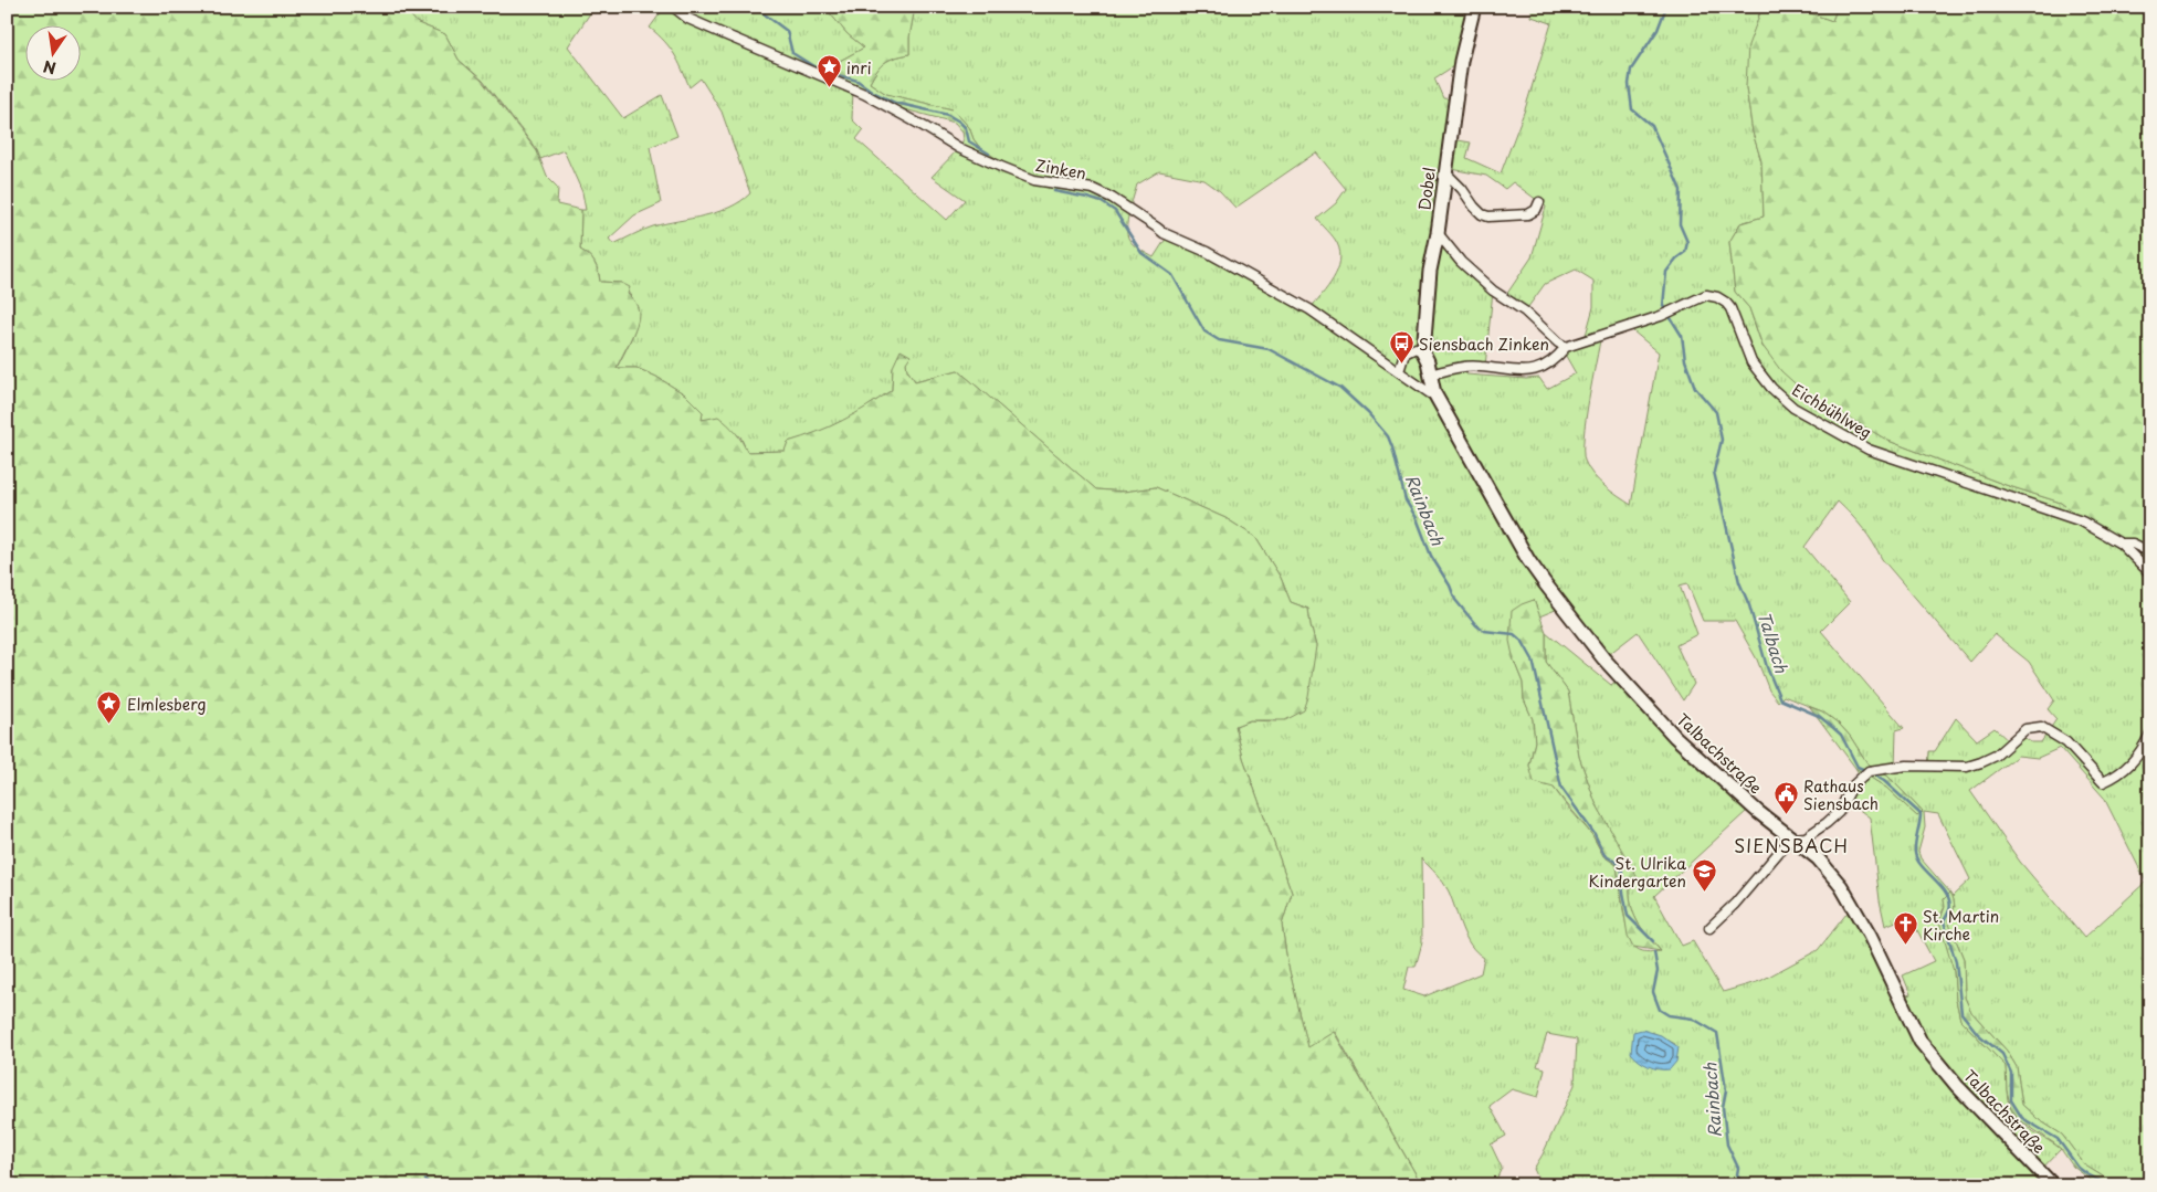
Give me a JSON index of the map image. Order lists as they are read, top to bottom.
{
  "streets": {
    "street": [
      "Zinken",
      "Dobel",
      "Eichbühlweg",
      "Talbachstraße"
    ]
  },
  "crossings": [
    ["Zinken", "Talbachstraße"],
    ["Dobel", "Eichbühlweg"],
    ["Dobel", "Talbachstraße"],
    ["Eichbühlweg", "Talbachstraße"]
  ],
  "districts": ["SIENSBACH"],
  "water": ["Rainbach", "Talbach"],
  "places": {
    "place": ["inri", "Elmlesberg"],
    "bus stop": ["Siensbach Zinken"],
    "public building": ["Rathaus Siensbach"],
    "school or university": ["St. Ulrika Kindergarten"],
    "church": ["St. Martin Kirche"]
  },
  "north": "bottom"
}
